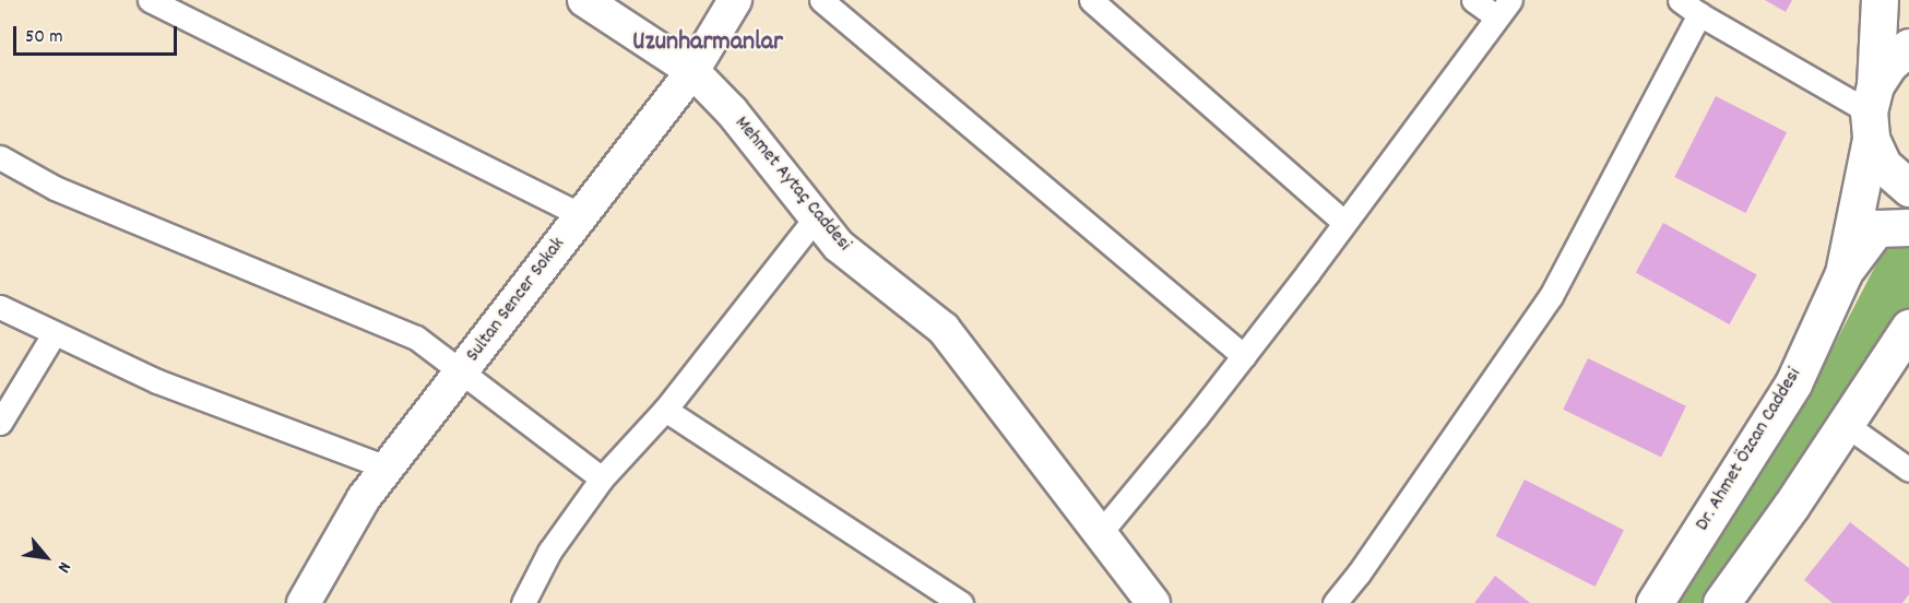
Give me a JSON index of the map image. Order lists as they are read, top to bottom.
{
  "streets": {
    "main road": ["Dr. Ahmet Özcan Caddesi"],
    "street": ["Mehmet Aytaç Caddesi", "Sultan Sencer Sokak"]
  },
  "crossings": [
    ["Mehmet Aytaç Caddesi", "Sultan Sencer Sokak"]
  ],
  "districts": ["Uzunharmanlar"],
  "scale_bar": "50 m",
  "north": "bottom right"
}
